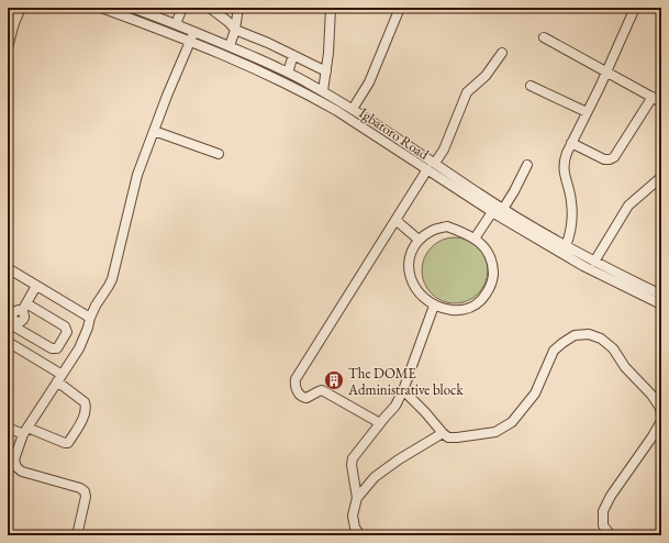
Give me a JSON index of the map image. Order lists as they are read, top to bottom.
{
  "streets": {
    "street": ["Igbatoro Road"]
  },
  "places": {
    "building": ["The DOME Administrative block"]
  }
}
